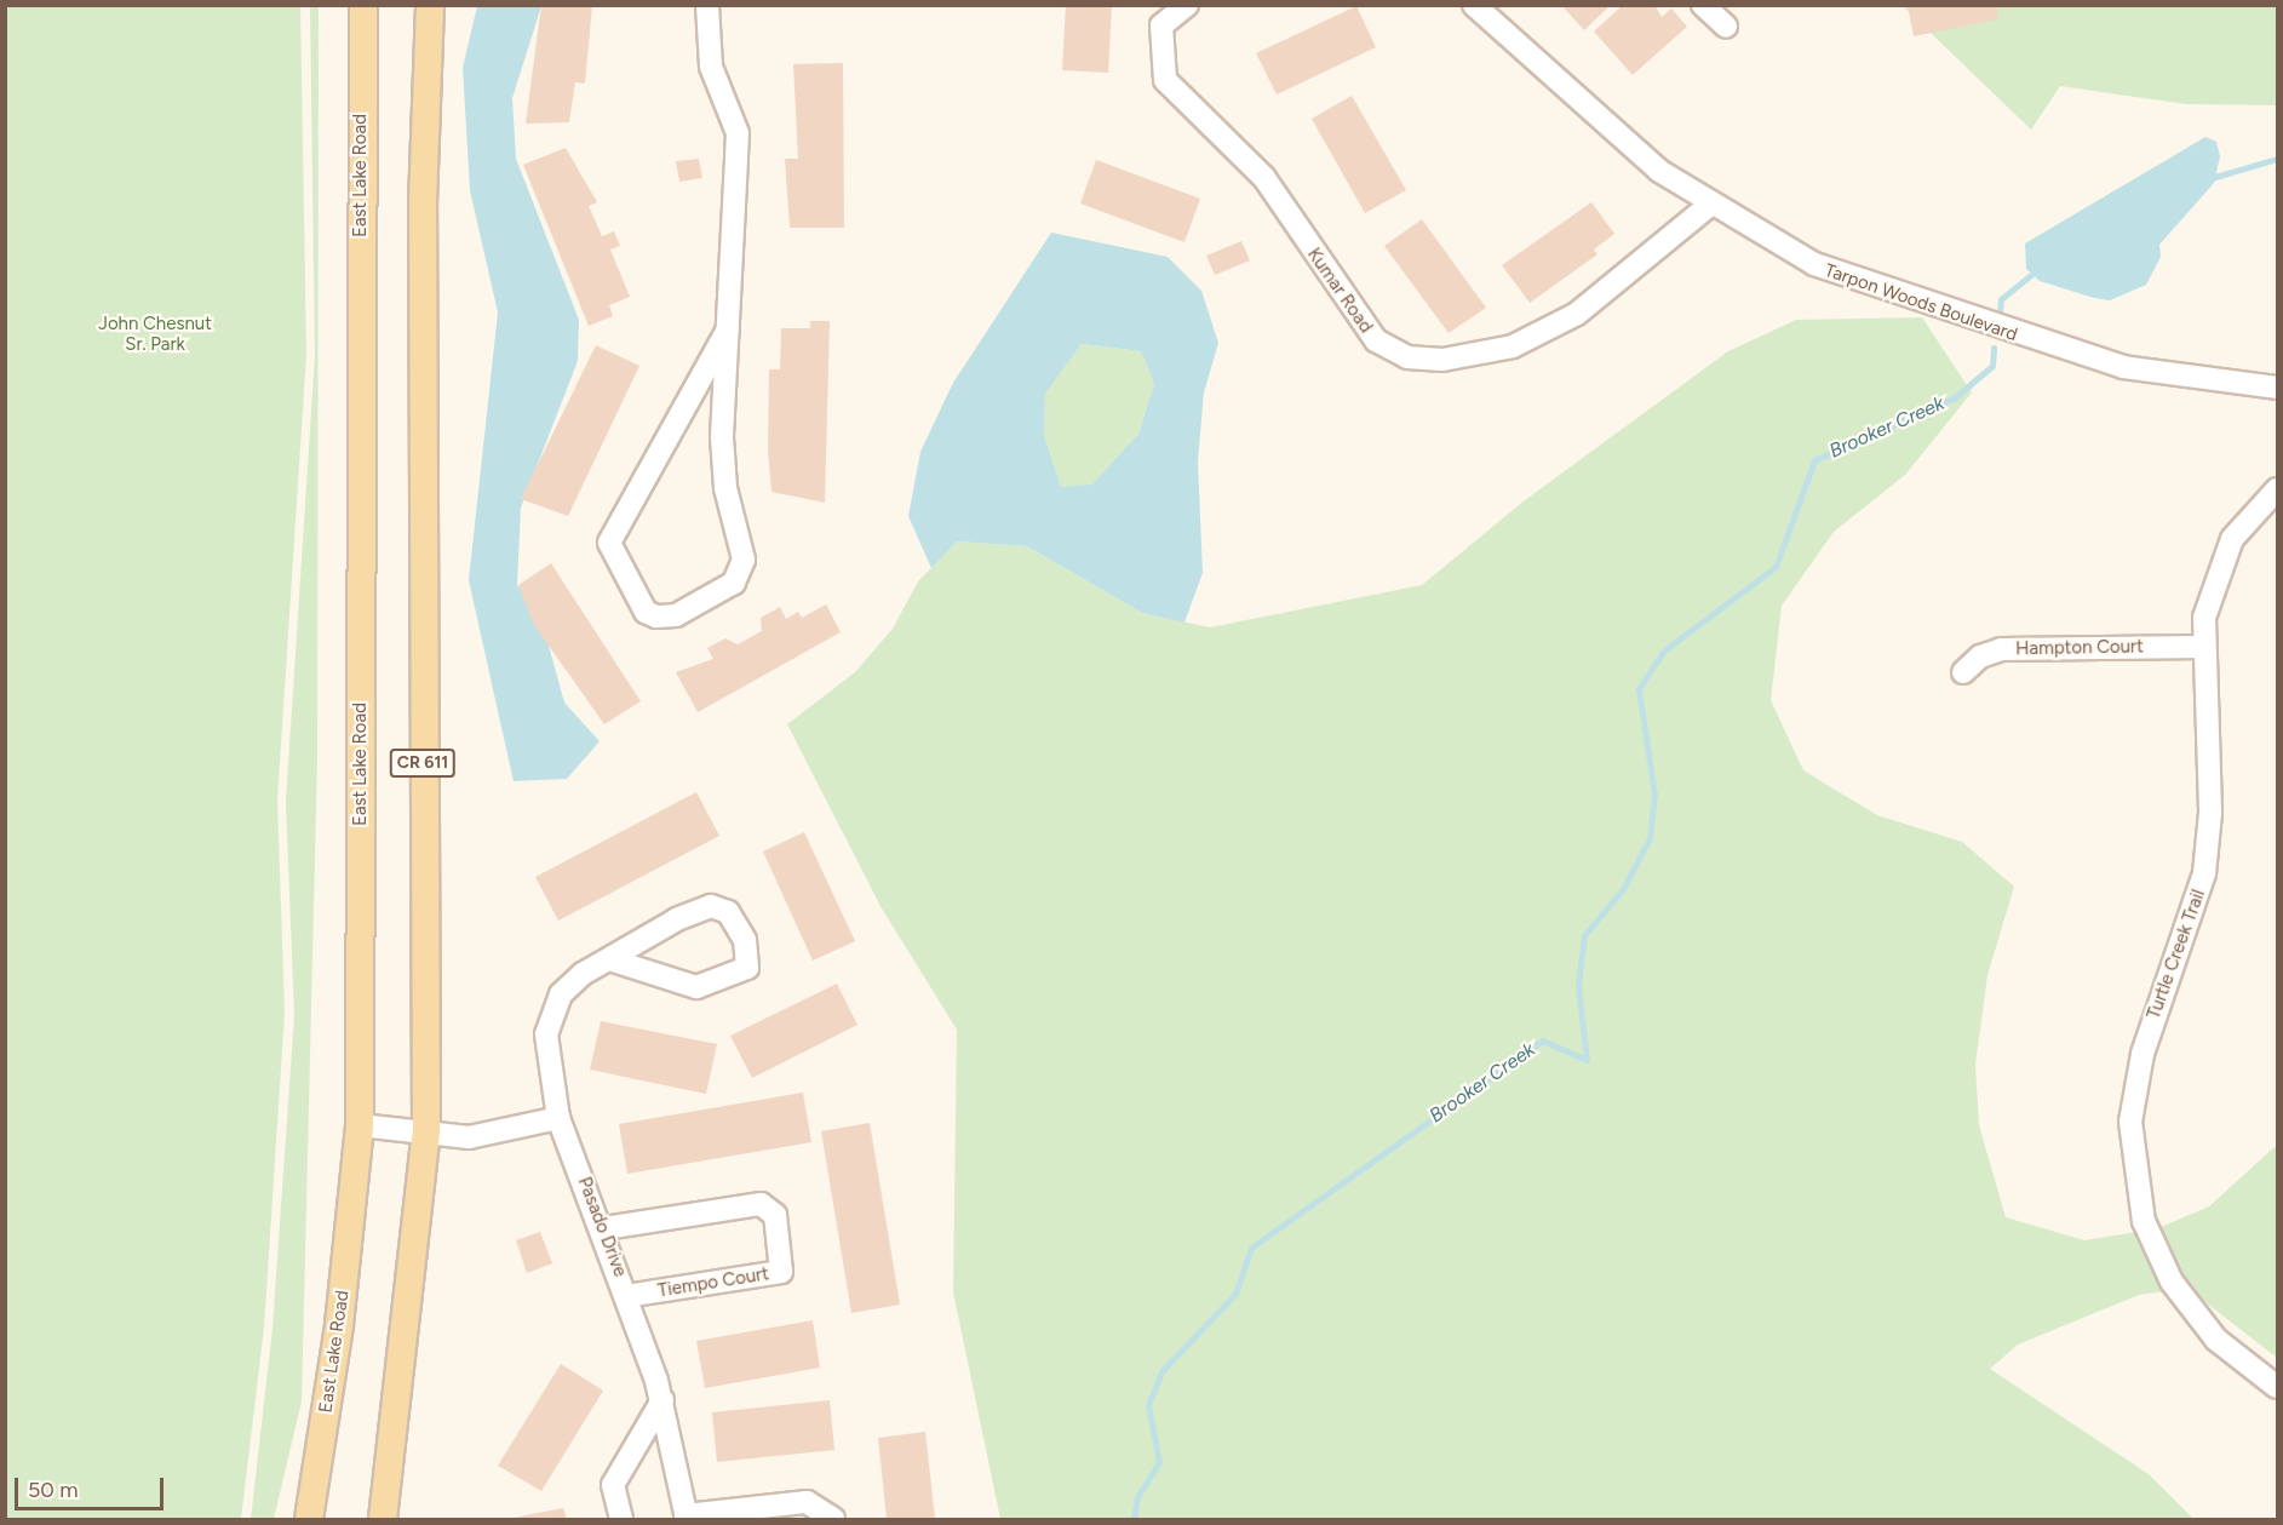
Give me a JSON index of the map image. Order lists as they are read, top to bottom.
{
  "streets": {
    "main road": ["East Lake Road", "CR 611"],
    "street": [
      "Kumar Road",
      "Tarpon Woods Boulevard",
      "Hampton Court",
      "Turtle Creek Trail",
      "Pasado Drive",
      "Tiempo Court"
    ]
  },
  "crossings": [
    ["Kumar Road", "Tarpon Woods Boulevard"],
    ["Hampton Court", "Turtle Creek Trail"],
    ["Pasado Drive", "Tiempo Court"]
  ],
  "water": ["Brooker Creek"],
  "parks": ["John Chesnut Sr. Park"],
  "scale_bar": "50 m"
}
